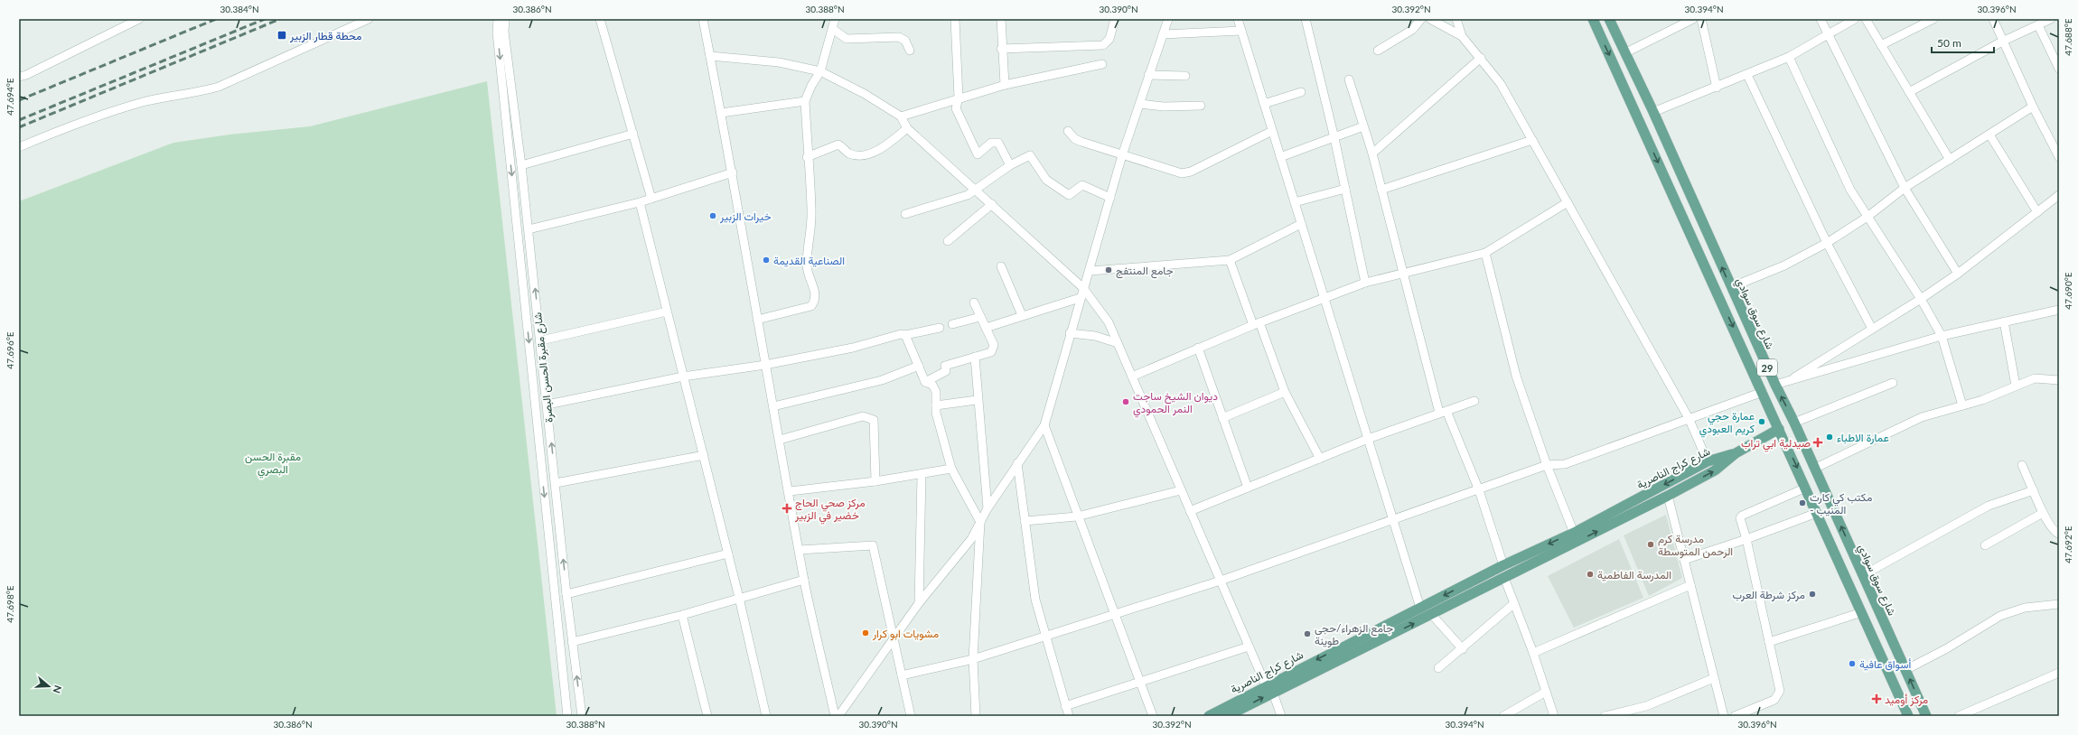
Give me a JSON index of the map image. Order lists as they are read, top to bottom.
{
  "streets": {
    "main road": ["شارع سوق سوادي", "29", "شارع كراج الناصرية"],
    "street": ["شارع مقبرة الحسن البصرة"]
  },
  "parks": ["مقبرة الحسن البصري"],
  "places": {
    "transit": ["محطة قطار الزبير"],
    "other": [
      "خيرات الزبير",
      "الصناعية القديمة",
      "جامع المنتفج",
      "ديوان الشيخ ساجت النمر الحمودي",
      "عمارة حجي كريم العبودي",
      "عمارة الاطباء",
      "مكتب كي كارت - المنيب",
      "مدرسة كرم الرحمن المتوسطة",
      "المدرسة الفاطمية",
      "مركز شرطة العرب",
      "مشويات ابو كرار",
      "جامع الزهراء/حجي طوينة",
      "أسواق عافية"
    ],
    "health": ["صيدلية ابي تراب", "مركز صحي الحاج خضير في الزبير", "مركز أوميد"]
  },
  "scale_bar": "50 m",
  "north": "right",
  "coordinates": [
    "30.384°N",
    "30.386°N",
    "30.388°N",
    "30.390°N",
    "30.392°N",
    "30.394°N",
    "30.396°N",
    "47.688°E",
    "47.694°E",
    "47.690°E",
    "47.696°E",
    "47.692°E",
    "47.698°E"
  ]
}
